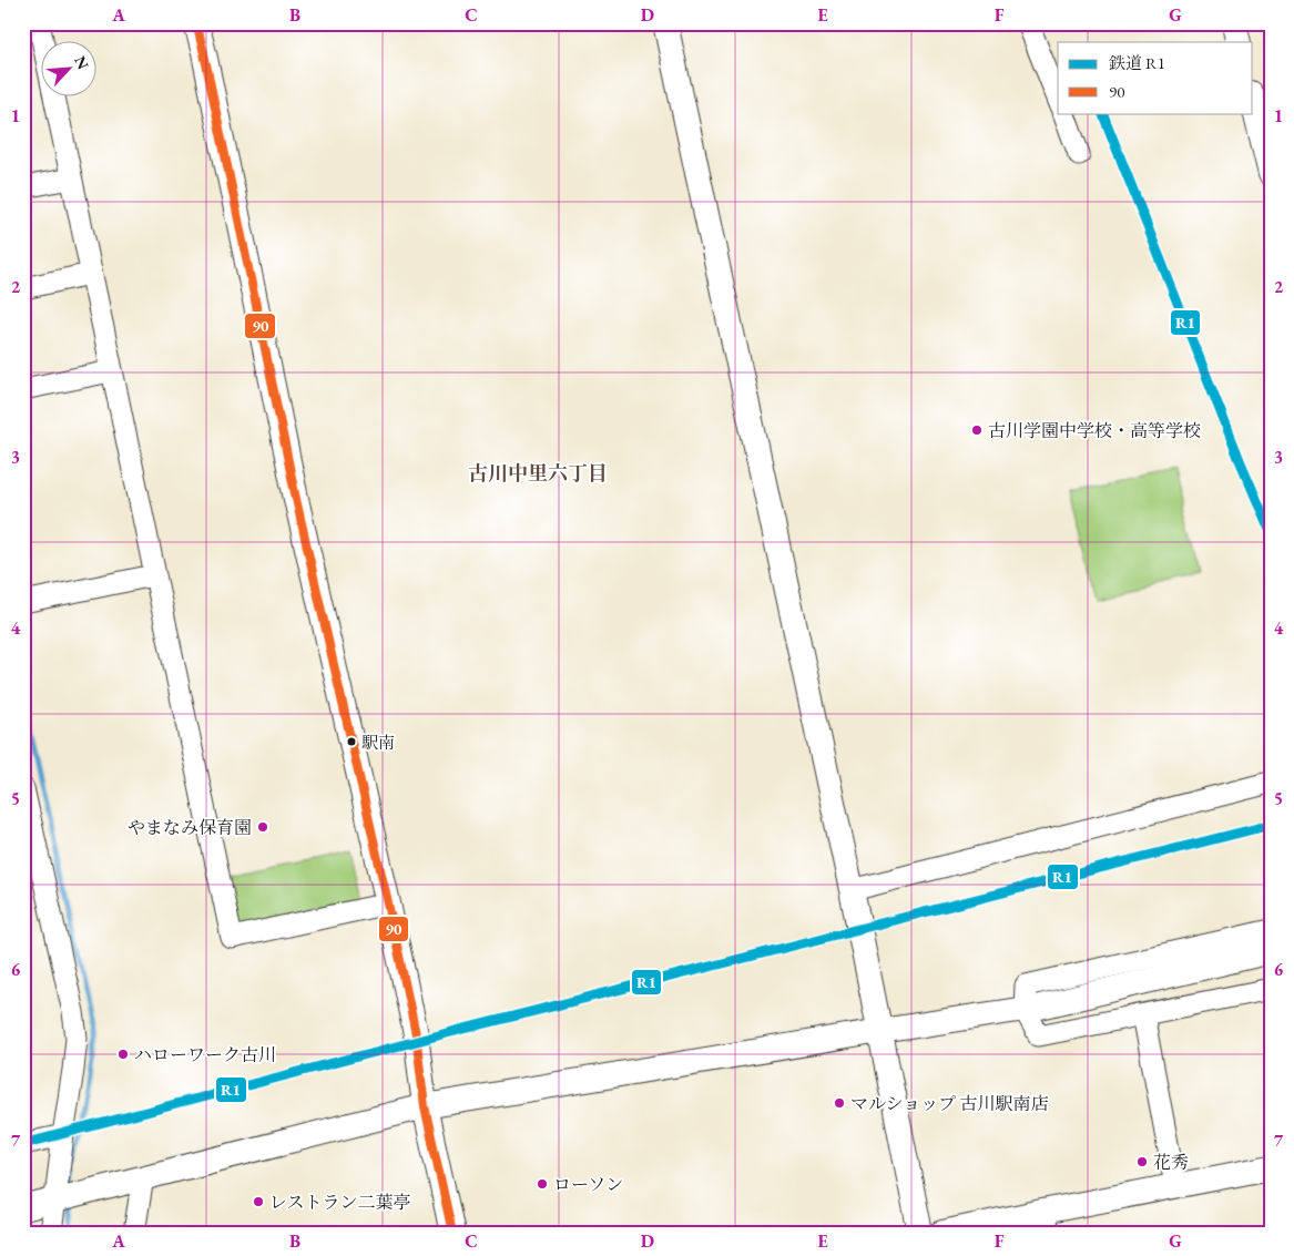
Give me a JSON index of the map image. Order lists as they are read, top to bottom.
{
  "districts": ["古川中里六丁目"],
  "places": [
    "古川学園中学校・高等学校",
    "駅南",
    "やまなみ保育園",
    "ハローワーク古川",
    "マルショップ 古川駅南店",
    "花秀",
    "ローソン",
    "レストラン二葉亭"
  ],
  "lines": ["transit line 90", "rail line R1"],
  "legend": ["鉄道 R1", "90"],
  "north": "top right",
  "grid": {
    "columns": [
      "A",
      "B",
      "C",
      "D",
      "E",
      "F",
      "G"
    ],
    "rows": [
      "1",
      "2",
      "3",
      "4",
      "5",
      "6",
      "7"
    ]
  }
}
